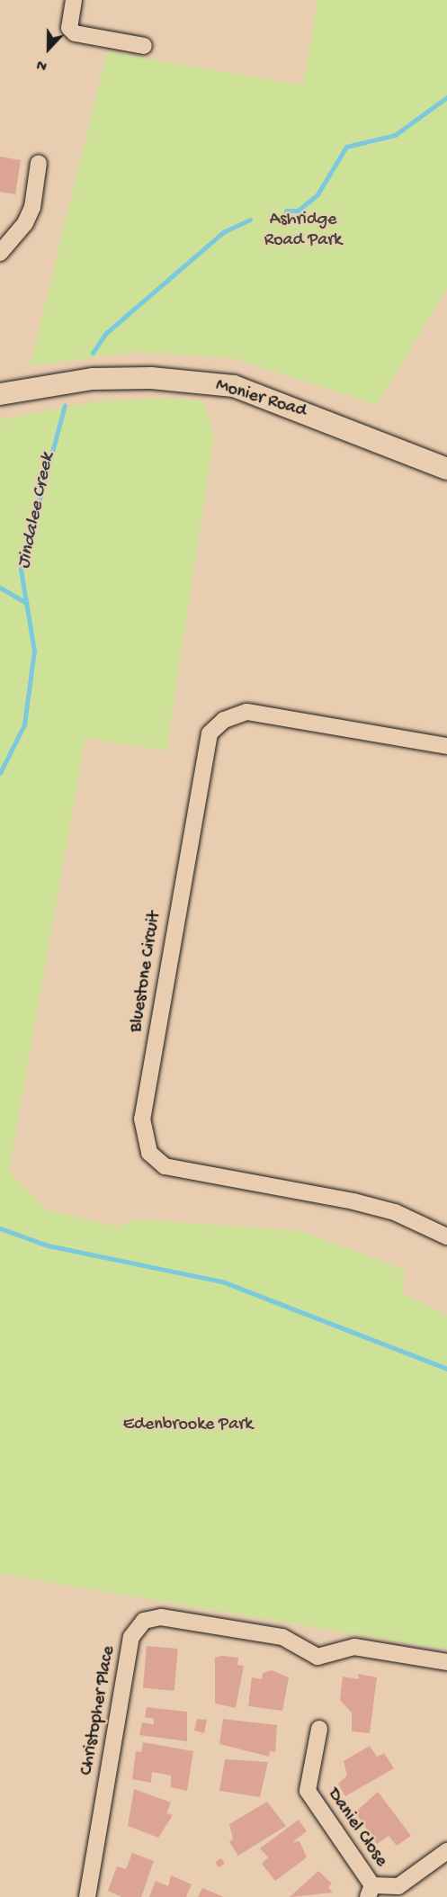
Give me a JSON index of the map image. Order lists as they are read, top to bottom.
{
  "streets": {
    "main road": ["Monier Road"],
    "street": ["Bluestone Circuit", "Christopher Place", "Daniel Close"]
  },
  "water": ["Jindalee Creek"],
  "parks": ["Ashridge Road Park", "Edenbrooke Park"],
  "north": "bottom"
}
